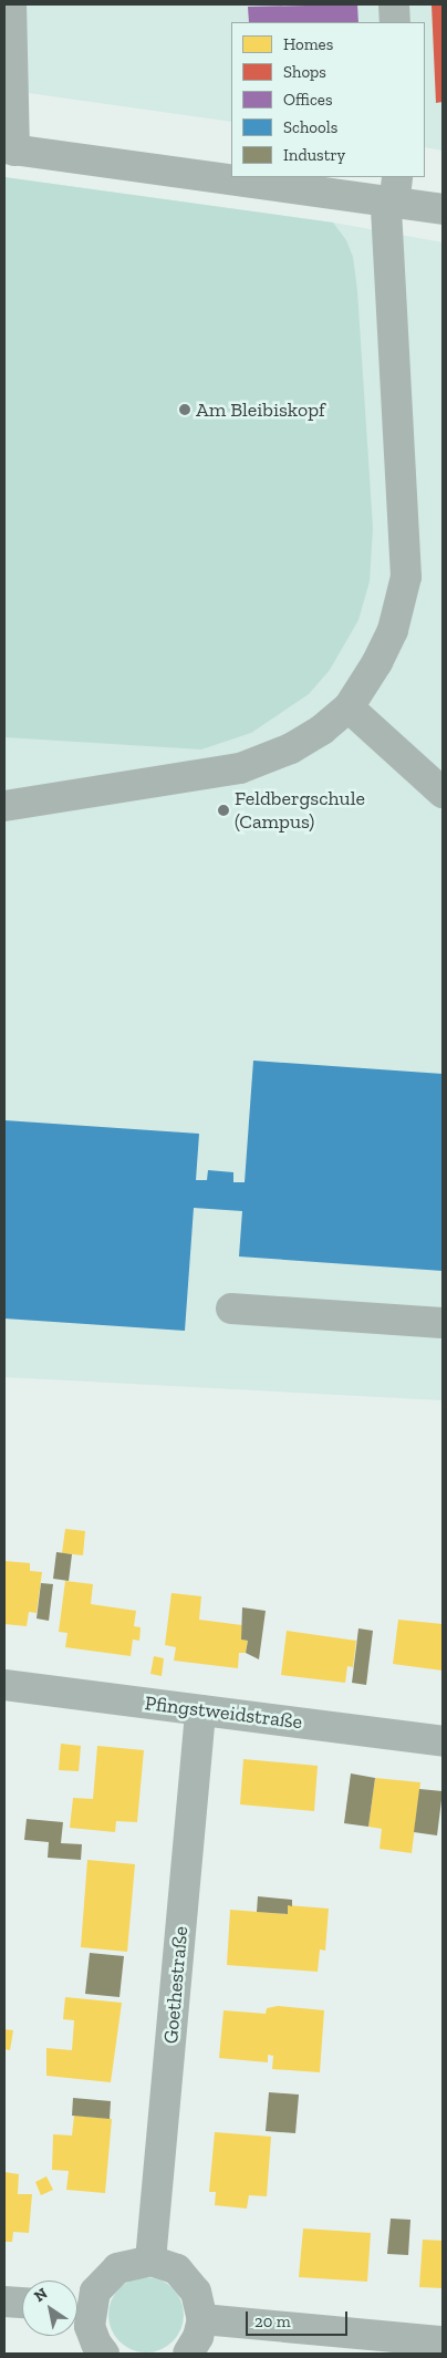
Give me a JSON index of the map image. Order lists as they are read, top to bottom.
{
  "streets": {
    "street": ["Pfingstweidstraße", "Goethestraße"]
  },
  "crossings": [
    ["Pfingstweidstraße", "Goethestraße"]
  ],
  "places": ["Am Bleibiskopf", "Feldbergschule (Campus)"],
  "legend": [
    "Homes",
    "Shops",
    "Offices",
    "Schools",
    "Industry"
  ],
  "scale_bar": "20 m",
  "north": "top left"
}
